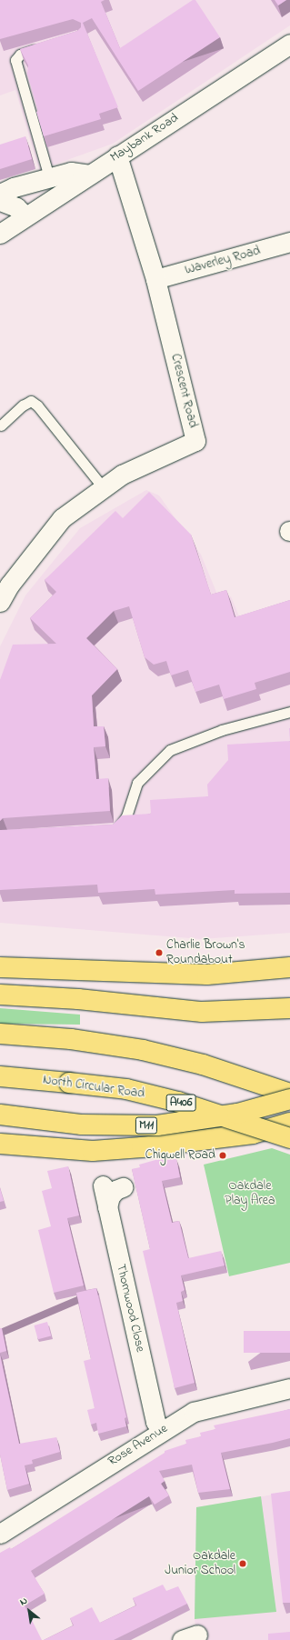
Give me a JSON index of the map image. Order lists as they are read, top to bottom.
{
  "streets": {
    "highway": ["North Circular Road", "A406", "M11"],
    "street": [
      "Maybank Road",
      "Waverley Road",
      "Crescent Road",
      "Thornwood Close",
      "Rose Avenue"
    ]
  },
  "crossings": [
    ["Maybank Road", "Crescent Road"],
    ["Waverley Road", "Crescent Road"],
    ["Thornwood Close", "Rose Avenue"]
  ],
  "parks": ["Oakdale Play Area"],
  "places": ["Charlie Brown's Roundabout", "Chigwell Road", "Oakdale Junior School"],
  "north": "top left"
}
